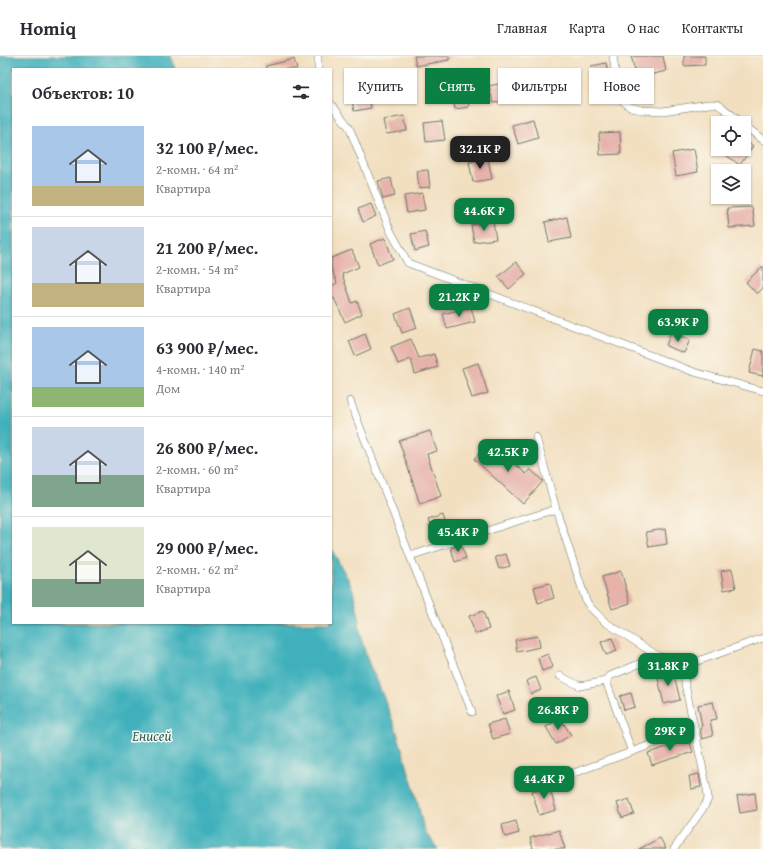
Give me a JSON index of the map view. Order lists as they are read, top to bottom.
{
  "water": ["Енисей"],
  "page": {
    "header": "Homiq",
    "nav": [
      "Главная",
      "Карта",
      "О нас",
      "Контакты"
    ],
    "chip": [
      "Купить",
      "Снять",
      "Фильтры",
      "Новое"
    ],
    "heading": "Объектов: 10",
    "list": [
      {
        "name": "32 100 ₽/мес.",
        "note": "2-комн. · 64 m² · Квартира"
      },
      {
        "name": "21 200 ₽/мес.",
        "note": "2-комн. · 54 m² · Квартира"
      },
      {
        "name": "63 900 ₽/мес.",
        "note": "4-комн. · 140 m² · Дом"
      },
      {
        "name": "26 800 ₽/мес.",
        "note": "2-комн. · 60 m² · Квартира"
      },
      {
        "name": "29 000 ₽/мес.",
        "note": "2-комн. · 62 m² · Квартира"
      }
    ],
    "price": [
      "32.1K ₽",
      "44.6K ₽",
      "21.2K ₽",
      "63.9K ₽",
      "42.5K ₽",
      "45.4K ₽",
      "31.8K ₽",
      "26.8K ₽",
      "29K ₽",
      "44.4K ₽"
    ]
  }
}
